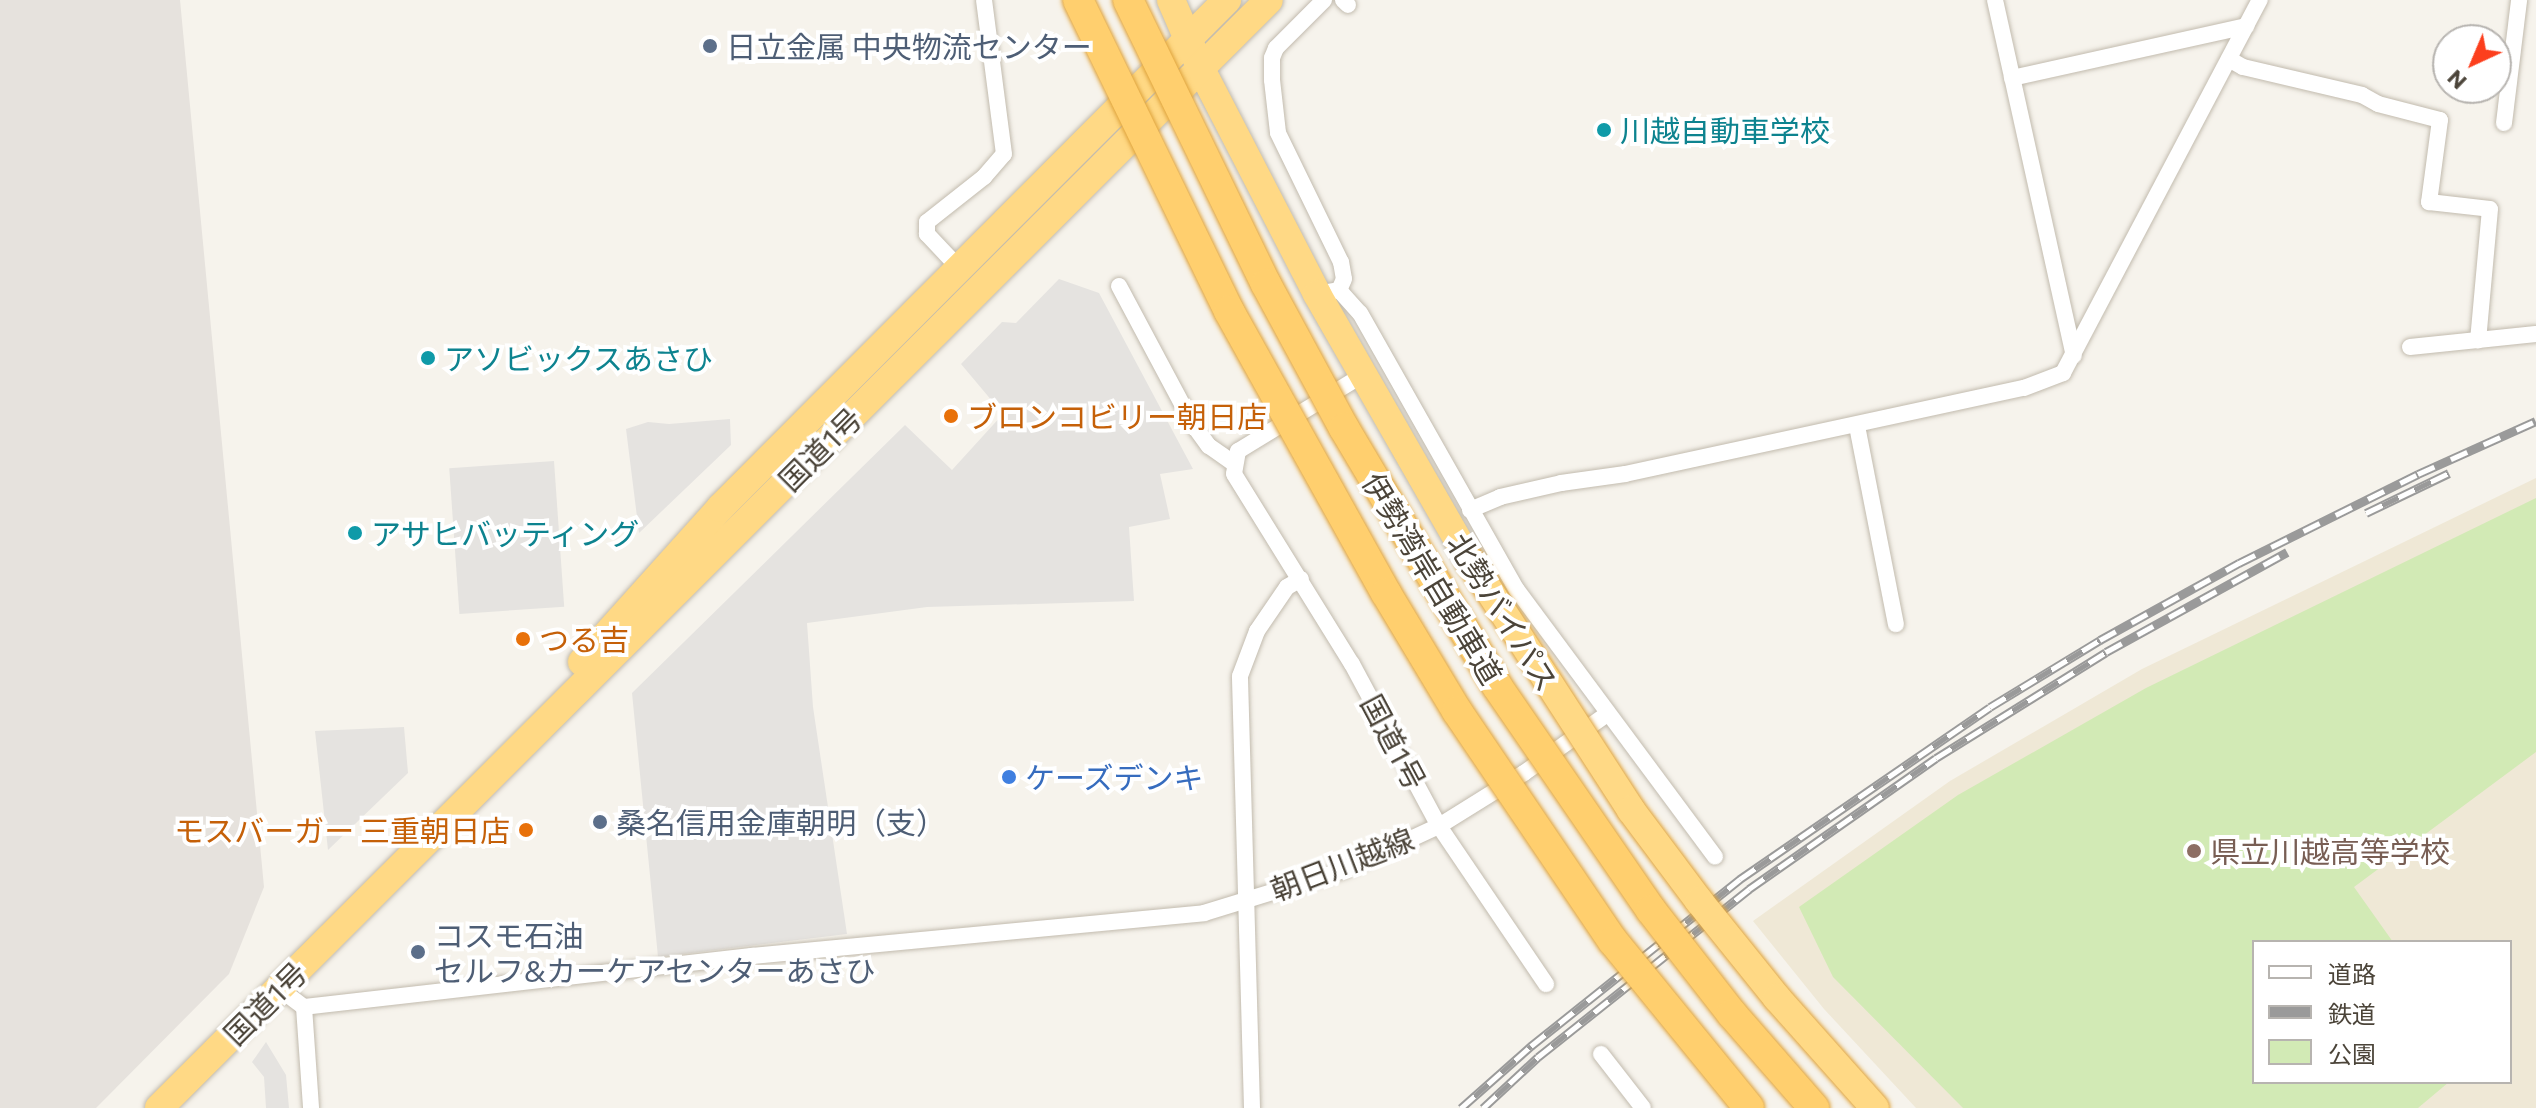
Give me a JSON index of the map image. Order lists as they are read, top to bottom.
{
  "streets": {
    "highway": ["国道1号", "伊勢湾岸自動車道", "北勢バイパス"],
    "street": ["朝日川越線"]
  },
  "crossings": [
    ["国道1号", "北勢バイパス"],
    ["国道1号", "朝日川越線"],
    ["伊勢湾岸自動車道", "北勢バイパス"]
  ],
  "places": [
    "日立金属 中央物流センター",
    "川越自動車学校",
    "アソビックスあさひ",
    "ブロンコビリー朝日店",
    "アサヒバッティング",
    "つる吉",
    "ケーズデンキ",
    "桑名信用金庫朝明（支）",
    "モスバーガー 三重朝日店",
    "県立川越高等学校",
    "コスモ石油 セルフ&カーケアセンターあさひ"
  ],
  "legend": ["道路", "鉄道", "公園"],
  "north": "bottom left"
}
